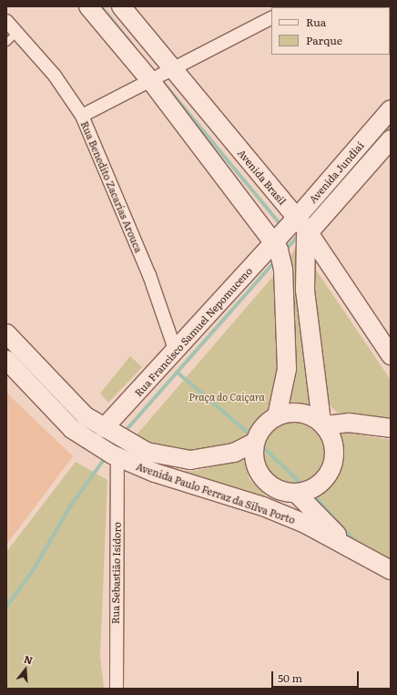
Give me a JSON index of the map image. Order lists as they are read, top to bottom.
{
  "streets": {
    "main road": [
      "Avenida Jundiaí",
      "Avenida Brasil",
      "Rua Francisco Samuel Nepomuceno",
      "Avenida Paulo Ferraz da Silva Porto"
    ],
    "street": ["Rua Benedito Zacarias Arouca", "Rua Sebastião Isidoro"]
  },
  "crossings": [
    ["Avenida Jundiaí", "Avenida Brasil"],
    ["Avenida Jundiaí", "Rua Francisco Samuel Nepomuceno"],
    ["Avenida Brasil", "Rua Francisco Samuel Nepomuceno"],
    ["Rua Benedito Zacarias Arouca", "Rua Francisco Samuel Nepomuceno"],
    ["Avenida Paulo Ferraz da Silva Porto", "Rua Sebastião Isidoro"]
  ],
  "parks": ["Praça do Caiçara"],
  "legend": ["Rua", "Parque"],
  "scale_bar": "50 m",
  "north": "top"
}
